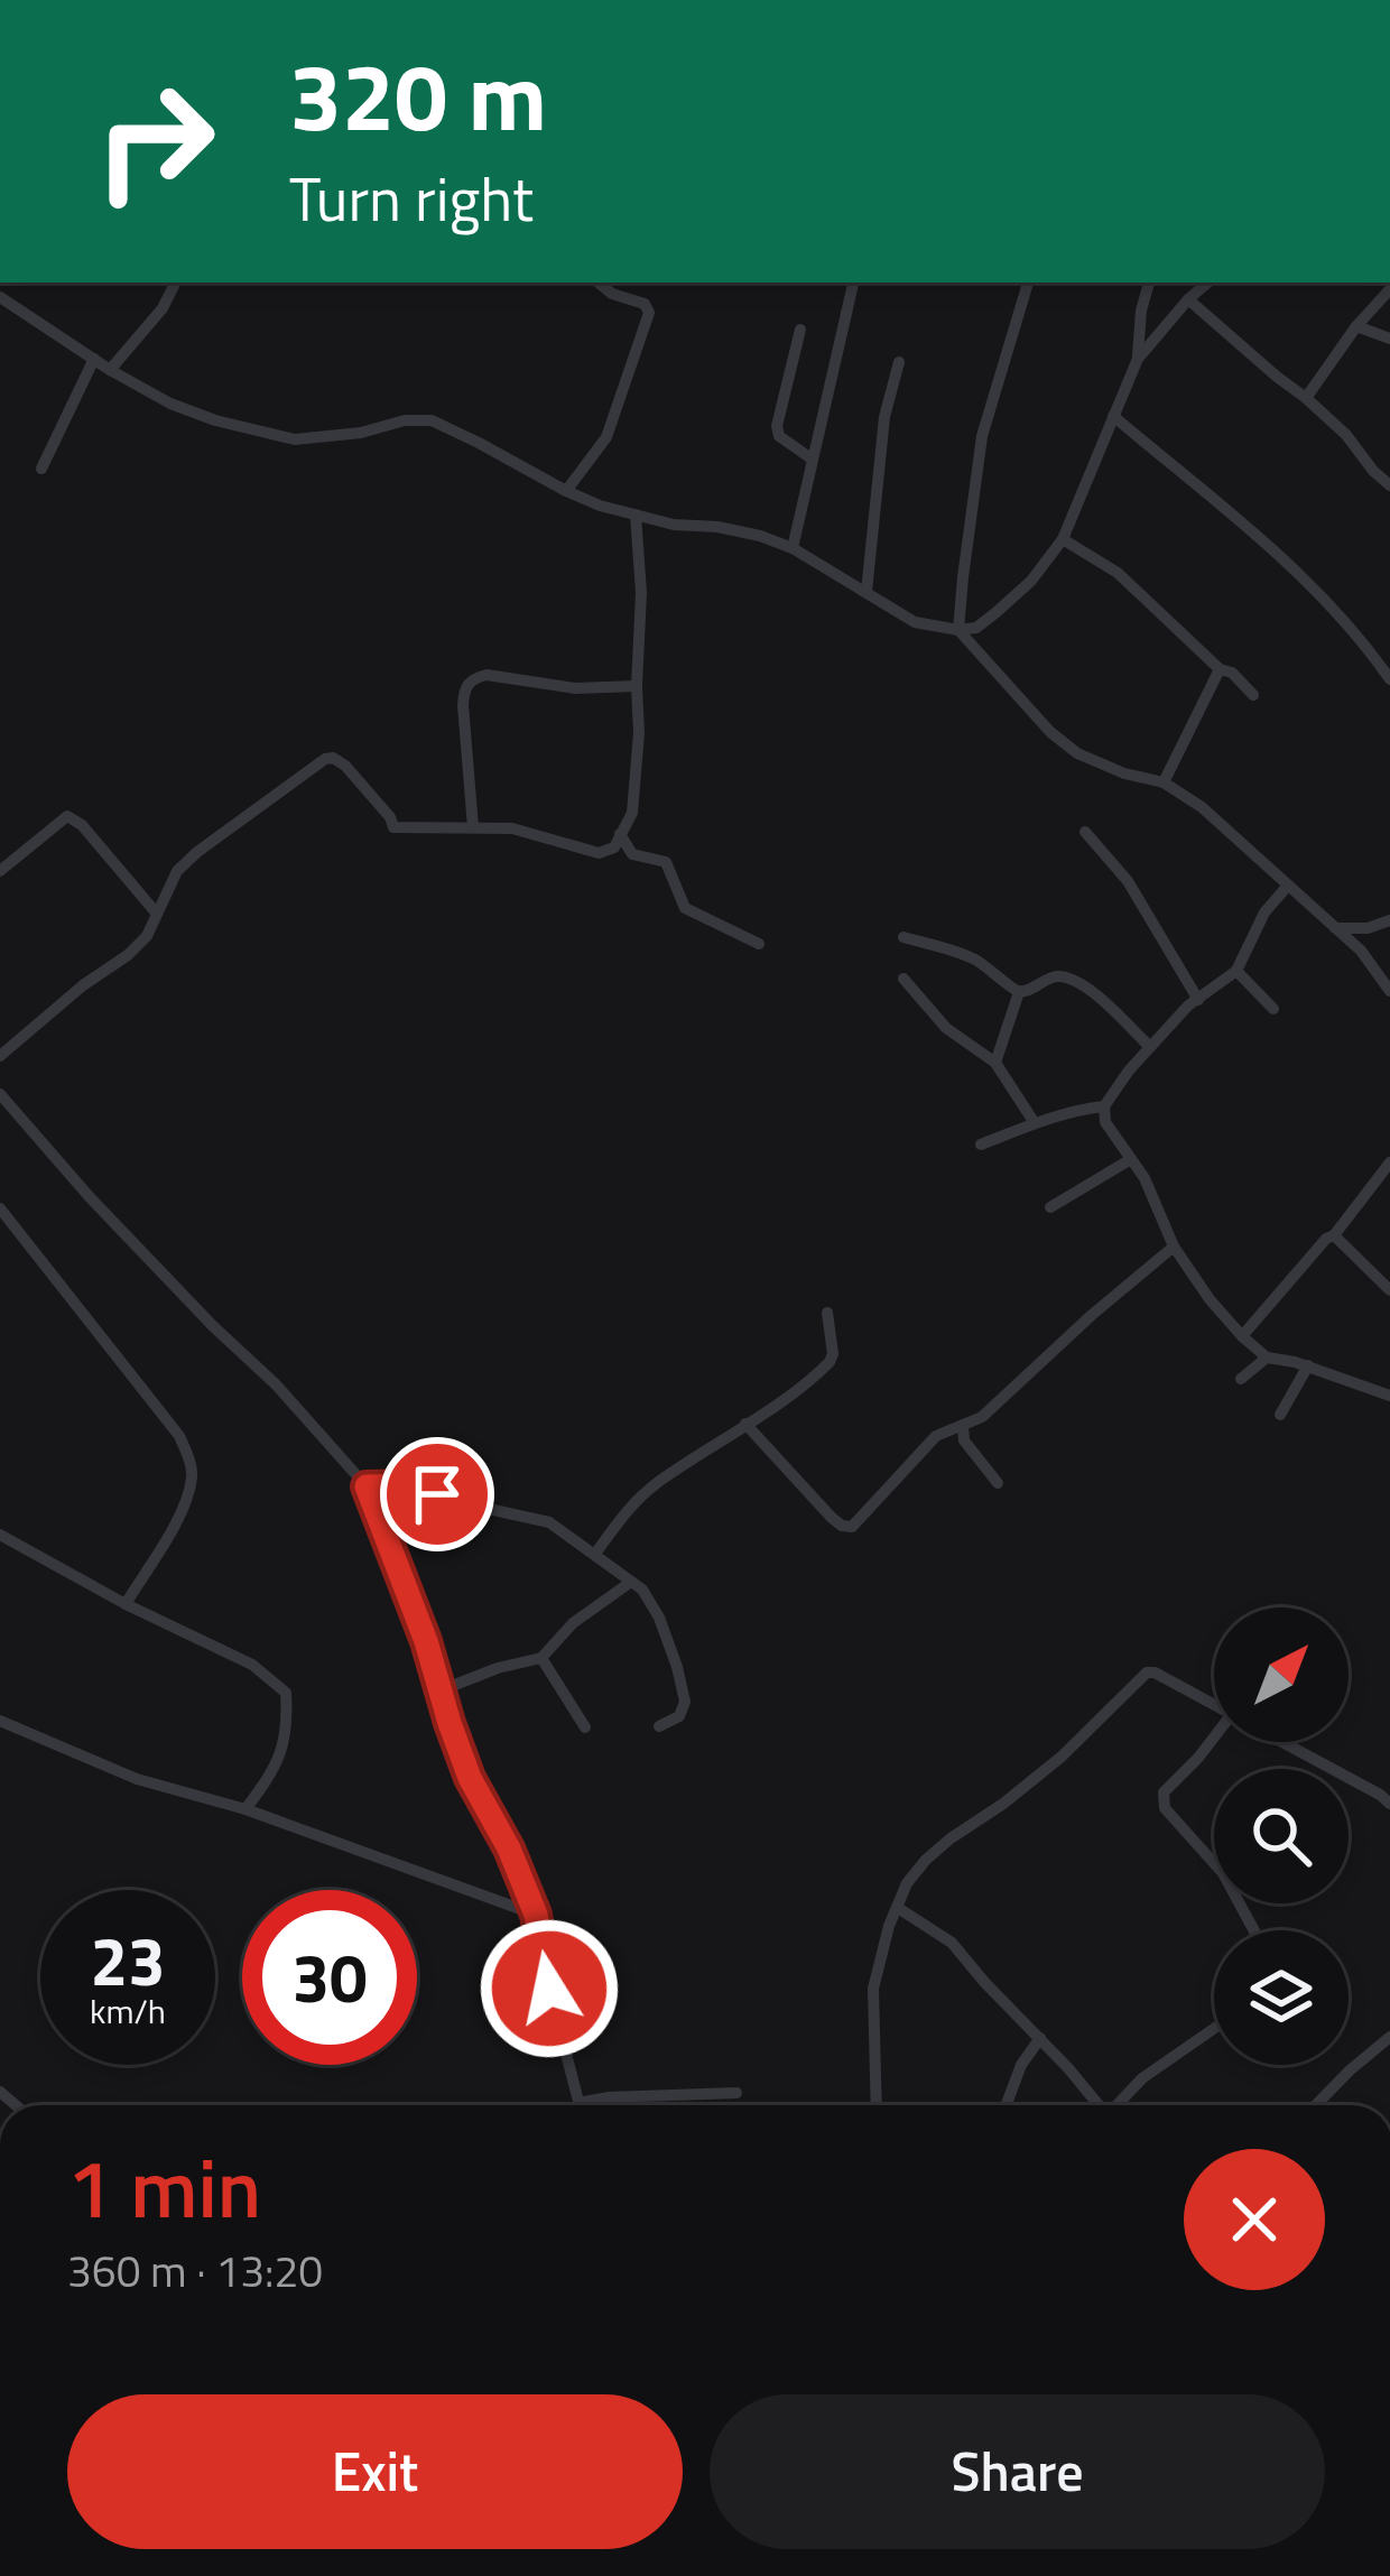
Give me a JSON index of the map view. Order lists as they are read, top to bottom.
{
  "north": "top right",
  "page": {
    "turn": ["320 m", "Turn right"],
    "speed": "23 km/h",
    "limit": "30",
    "heading": ["1 min", "360 m · 13:20"],
    "buttons": ["Exit", "Share"]
  }
}
